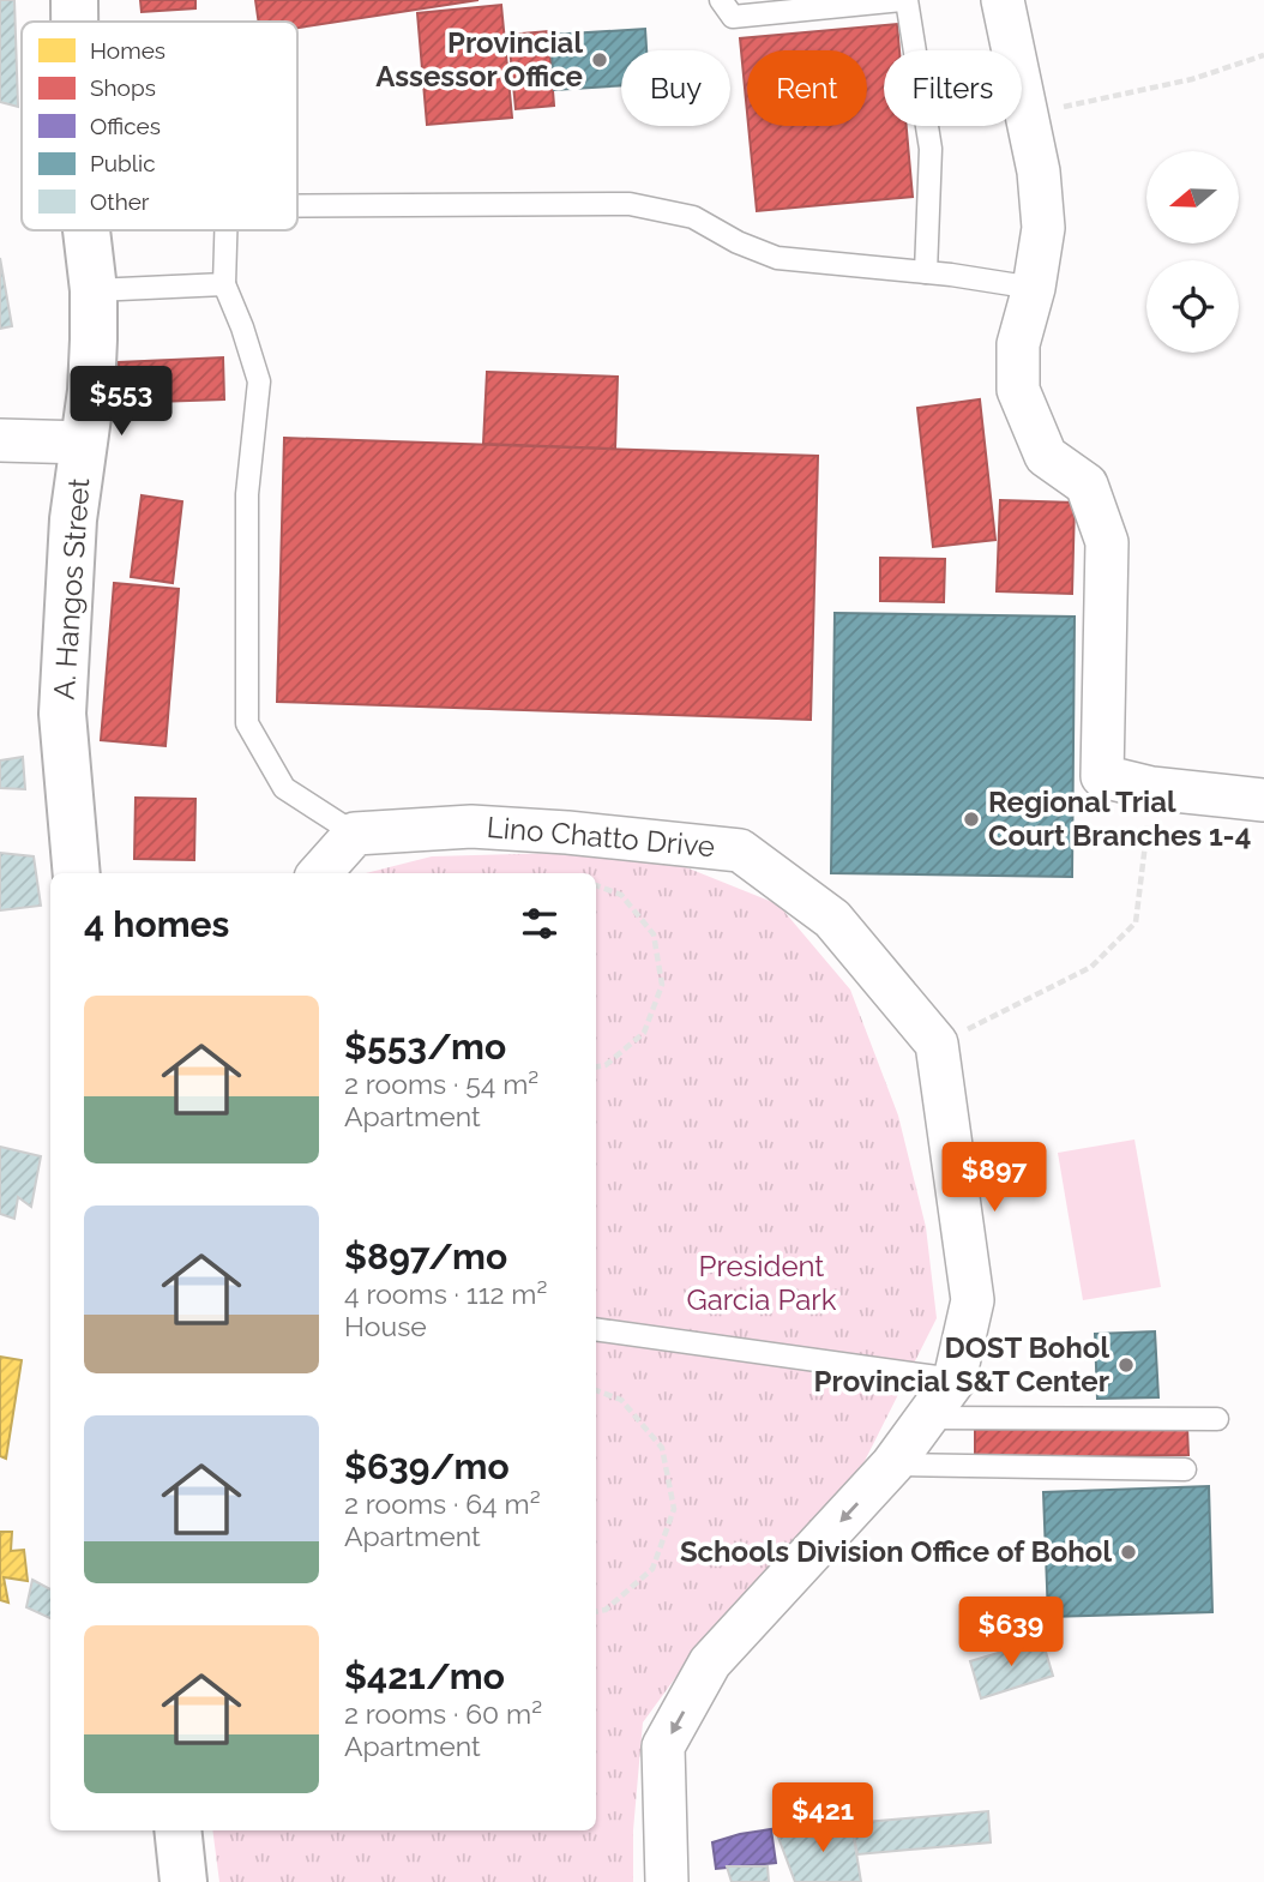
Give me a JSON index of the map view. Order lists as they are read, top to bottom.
{
  "streets": {
    "street": ["A. Hangos Street", "Lino Chatto Drive"]
  },
  "parks": ["President Garcia Park"],
  "places": [
    "Provincial Assessor Office",
    "Regional Trial Court Branches 1-4",
    "DOST Bohol Provincial S&T Center",
    "Schools Division Office of Bohol"
  ],
  "legend": [
    "Homes",
    "Shops",
    "Offices",
    "Public",
    "Other"
  ],
  "north": "left",
  "page": {
    "chip": ["Buy", "Rent", "Filters"],
    "price": [
      "$553",
      "$897",
      "$639",
      "$421"
    ],
    "heading": "4 homes",
    "list": [
      {
        "name": "$553/mo",
        "note": "2 rooms · 54 m² · Apartment"
      },
      {
        "name": "$897/mo",
        "note": "4 rooms · 112 m² · House"
      },
      {
        "name": "$639/mo",
        "note": "2 rooms · 64 m² · Apartment"
      },
      {
        "name": "$421/mo",
        "note": "2 rooms · 60 m² · Apartment"
      }
    ]
  }
}
